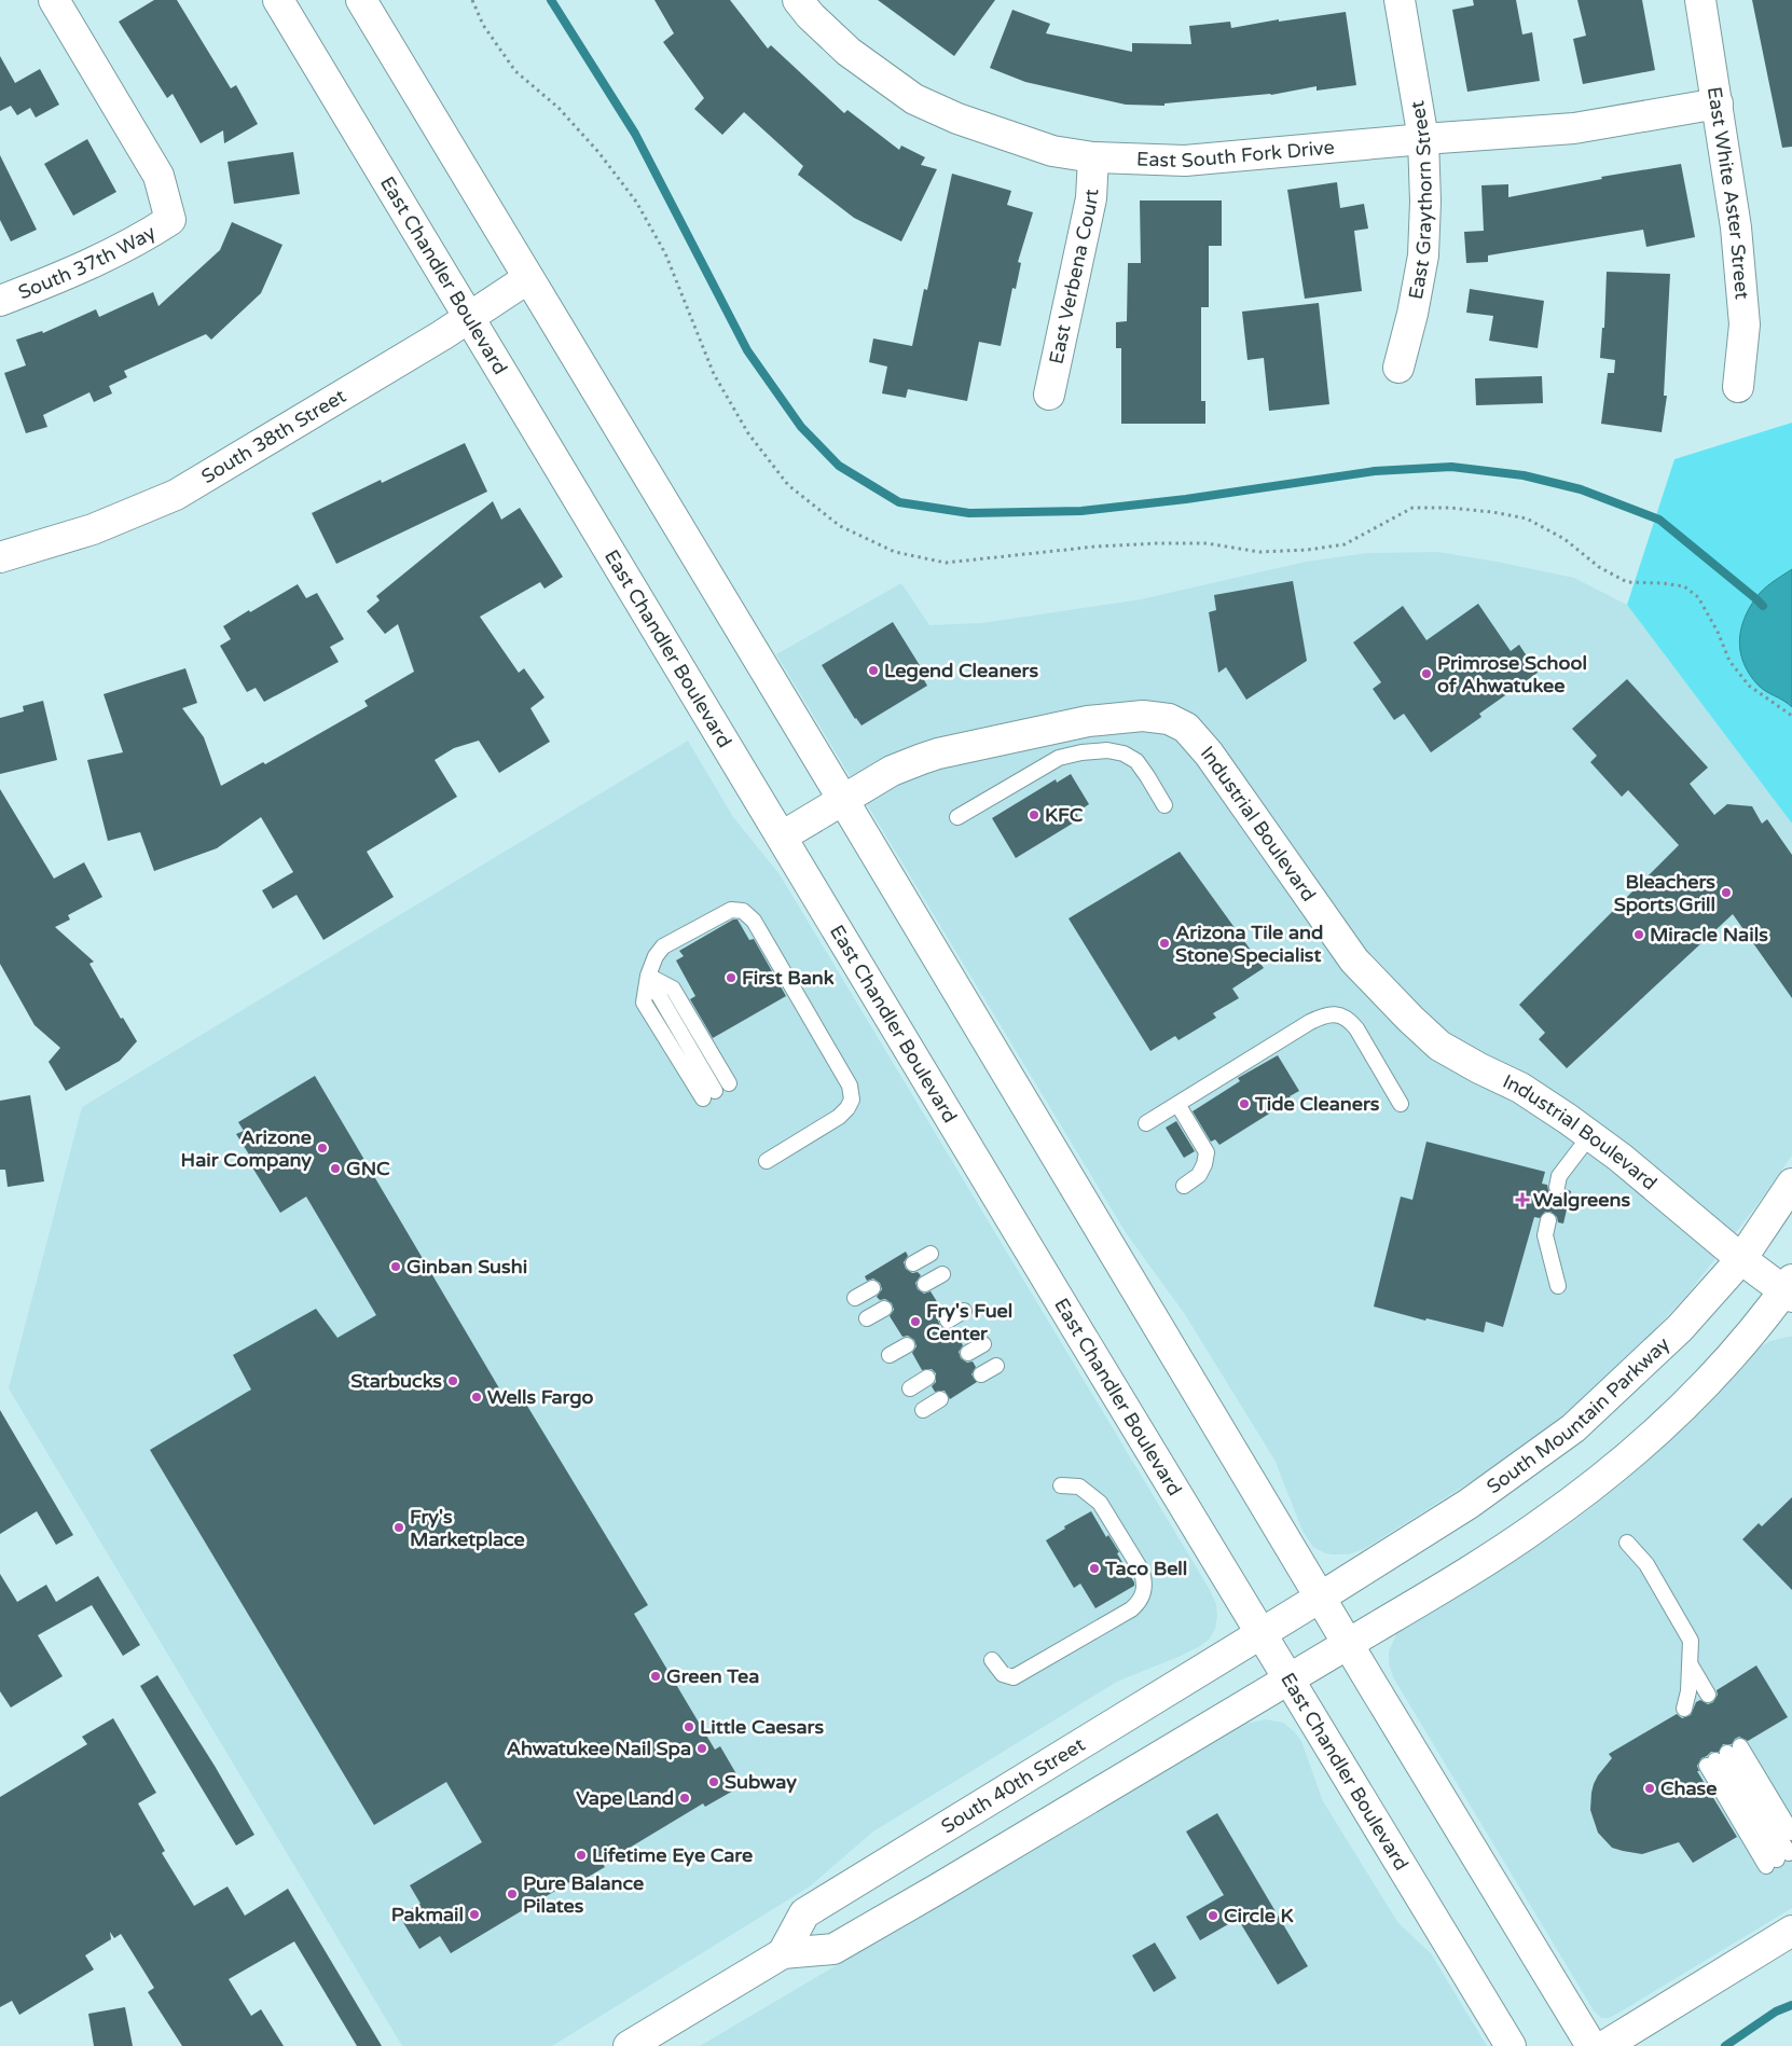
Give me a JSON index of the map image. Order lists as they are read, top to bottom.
{
  "streets": {
    "main road": [
      "East South Fork Drive",
      "East White Aster Street",
      "East Graythorn Street",
      "South 37th Way",
      "East Chandler Boulevard",
      "East Verbena Court",
      "South 38th Street",
      "Industrial Boulevard",
      "South Mountain Parkway",
      "South 40th Street"
    ]
  },
  "crossings": [
    ["East South Fork Drive", "East White Aster Street"],
    ["East South Fork Drive", "East Graythorn Street"],
    ["East South Fork Drive", "East Verbena Court"],
    ["East Chandler Boulevard", "South 38th Street"],
    ["East Chandler Boulevard", "Industrial Boulevard"],
    ["East Chandler Boulevard", "South Mountain Parkway"],
    ["East Chandler Boulevard", "South 40th Street"],
    ["Industrial Boulevard", "South Mountain Parkway"],
    ["South Mountain Parkway", "South 40th Street"]
  ],
  "places": {
    "other": [
      "Legend Cleaners",
      "Primrose School of Ahwatukee",
      "KFC",
      "Bleachers Sports Grill",
      "Miracle Nails",
      "Arizona Tile and Stone Specialist",
      "First Bank",
      "Tide Cleaners",
      "Arizone Hair Company",
      "GNC",
      "Ginban Sushi",
      "Fry's Fuel Center",
      "Starbucks",
      "Wells Fargo",
      "Fry's Marketplace",
      "Taco Bell",
      "Green Tea",
      "Little Caesars",
      "Ahwatukee Nail Spa",
      "Subway",
      "Chase",
      "Vape Land",
      "Lifetime Eye Care",
      "Pure Balance Pilates",
      "Pakmail",
      "Circle K"
    ],
    "health": ["Walgreens"]
  }
}
